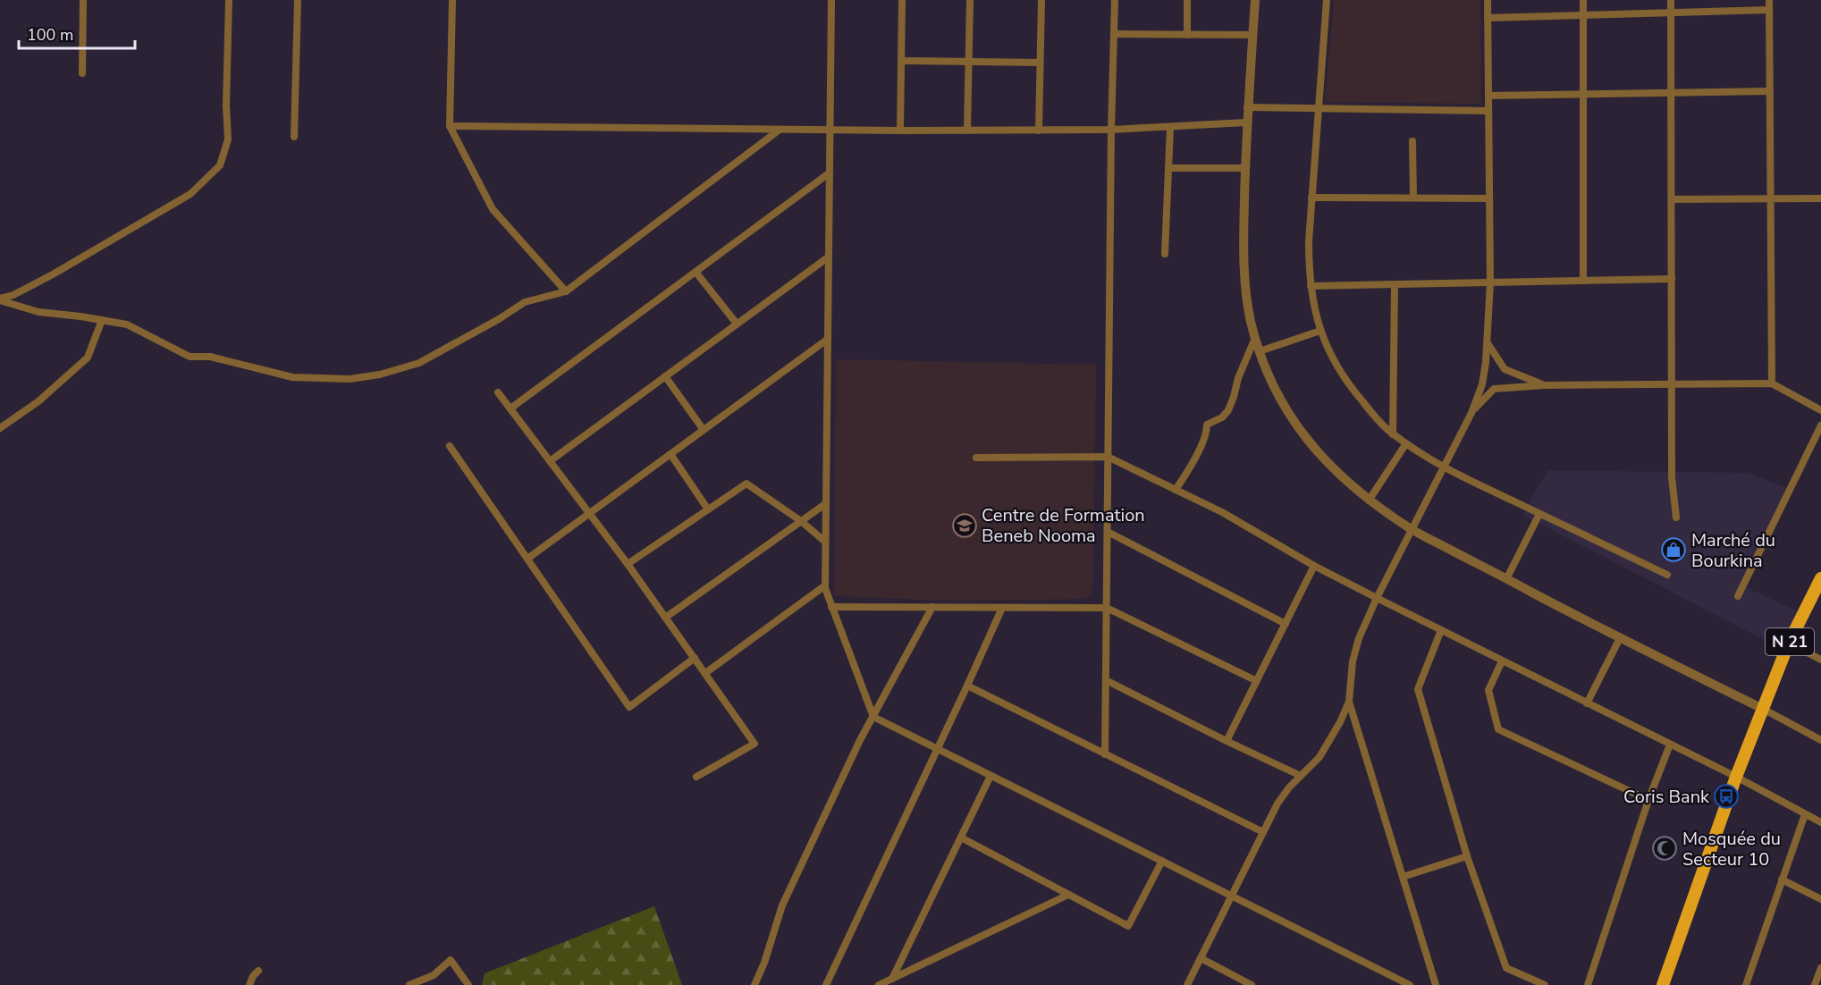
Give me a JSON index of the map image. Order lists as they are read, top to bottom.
{
  "streets": {
    "main road": ["N 21"]
  },
  "places": {
    "school or university": ["Centre de Formation Beneb Nooma"],
    "shop": ["Marché du Bourkina"],
    "bus stop": ["Coris Bank"],
    "mosque": ["Mosquée du Secteur 10"]
  },
  "scale_bar": "100 m"
}
